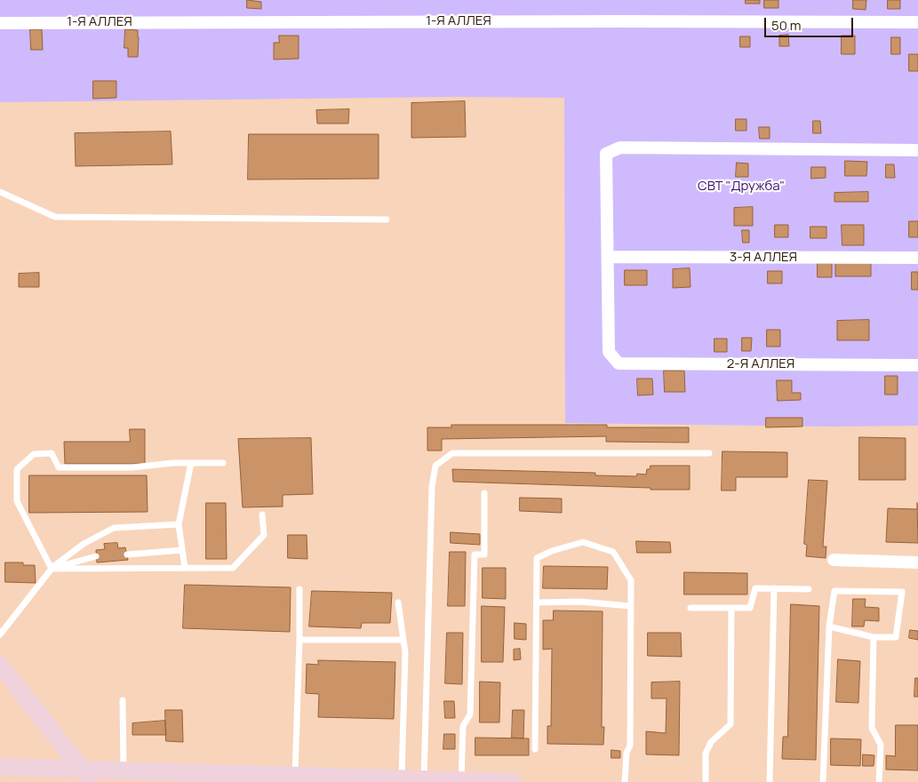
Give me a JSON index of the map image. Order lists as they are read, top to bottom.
{
  "streets": {
    "street": ["1-Я АЛЛЕЯ", "3-Я АЛЛЕЯ", "2-Я АЛЛЕЯ"]
  },
  "crossings": [
    ["3-Я АЛЛЕЯ", "2-Я АЛЛЕЯ"]
  ],
  "parks": ["СВТ \"Дружба\""],
  "scale_bar": "50 m"
}
